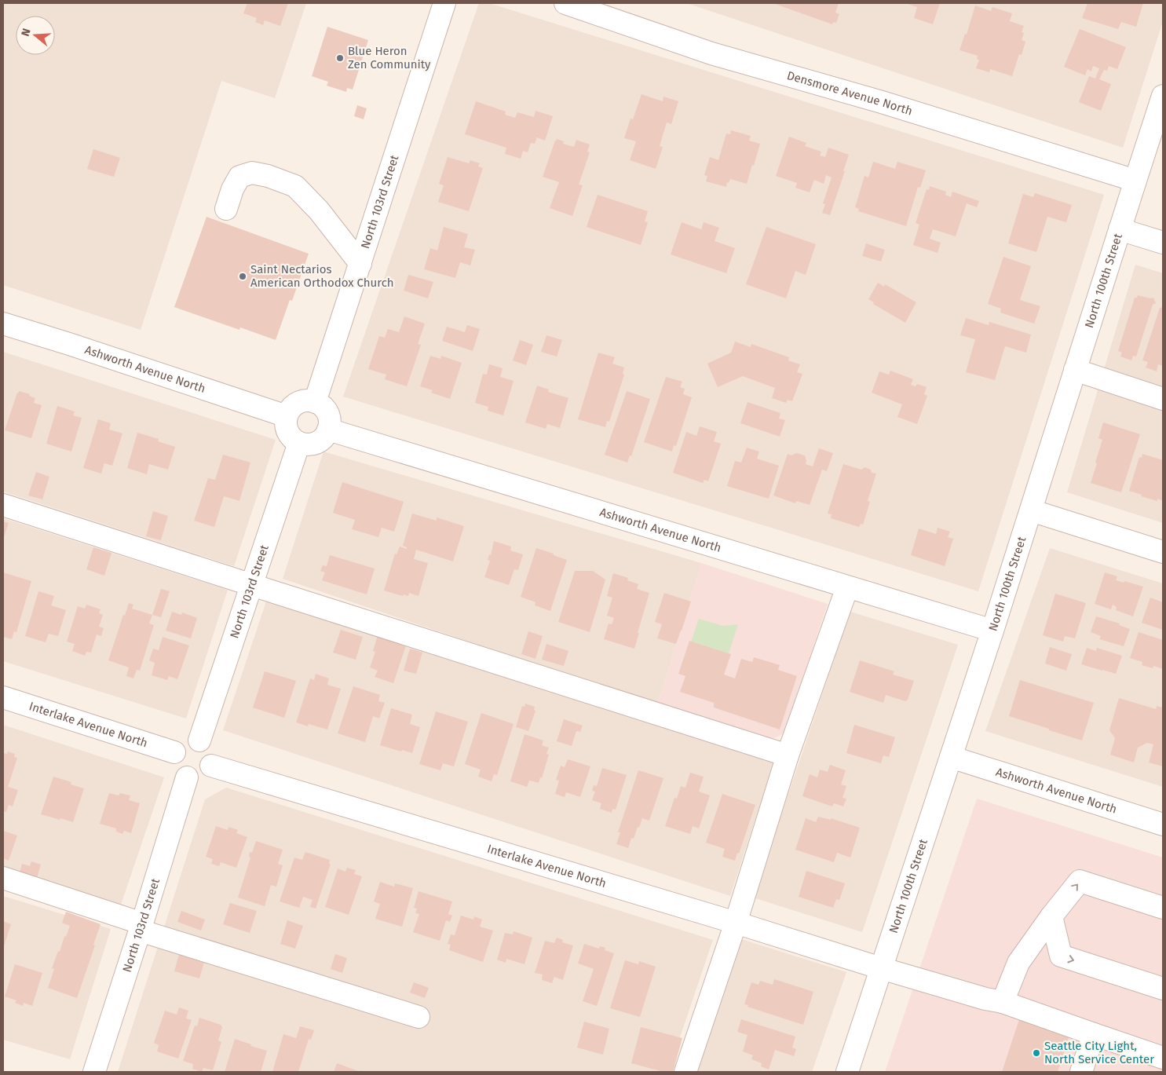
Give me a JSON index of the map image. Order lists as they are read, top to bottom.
{
  "streets": {
    "street": [
      "Densmore Avenue North",
      "North 103rd Street",
      "North 100th Street",
      "Ashworth Avenue North",
      "Interlake Avenue North"
    ]
  },
  "crossings": [
    ["Densmore Avenue North", "North 100th Street"],
    ["North 103rd Street", "Ashworth Avenue North"],
    ["North 103rd Street", "Interlake Avenue North"],
    ["North 100th Street", "Ashworth Avenue North"],
    ["North 100th Street", "Interlake Avenue North"]
  ],
  "places": ["Blue Heron Zen Community", "Saint Nectarios American Orthodox Church", "Seattle City Light, North Service Center"],
  "north": "left"
}
